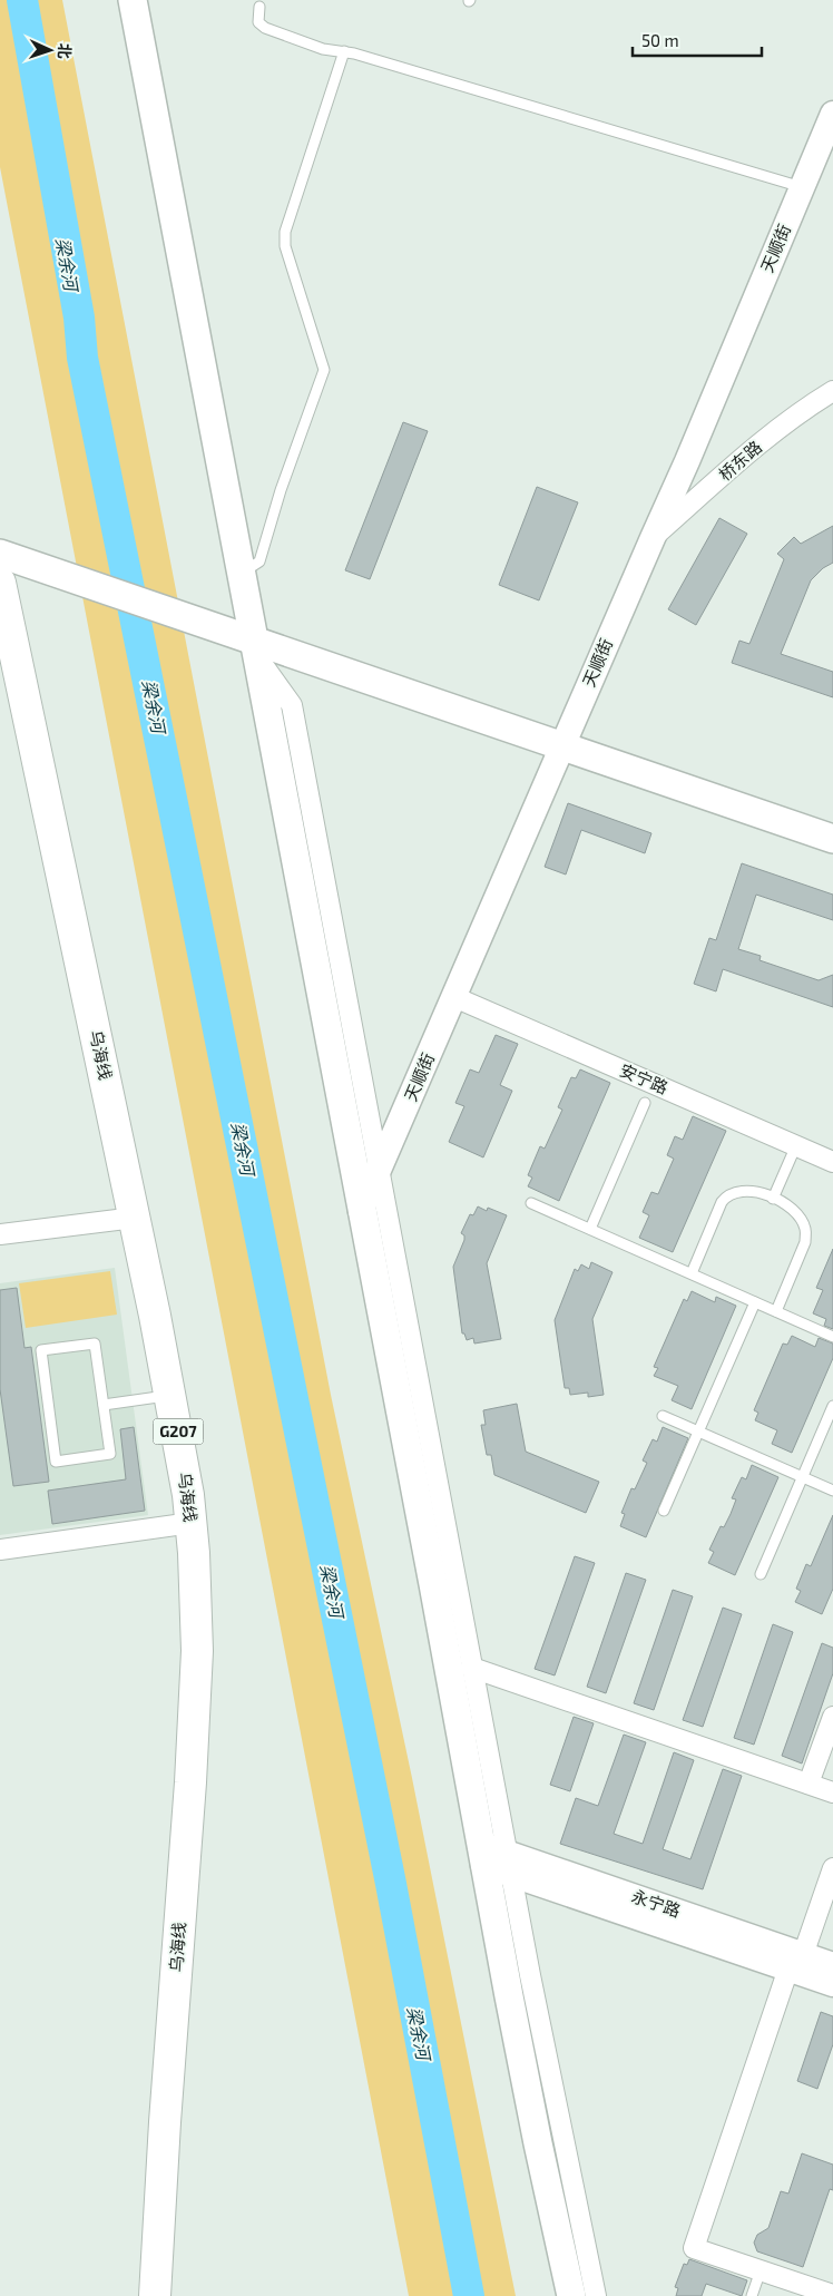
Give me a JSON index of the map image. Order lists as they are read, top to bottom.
{
  "streets": {
    "highway": ["乌海线", "G207"],
    "street": [
      "天顺街",
      "桥东路",
      "安宁路",
      "永宁路"
    ]
  },
  "crossings": [
    ["天顺街", "桥东路"],
    ["天顺街", "安宁路"]
  ],
  "water": ["梁余河"],
  "scale_bar": "50 m",
  "north": "right"
}
